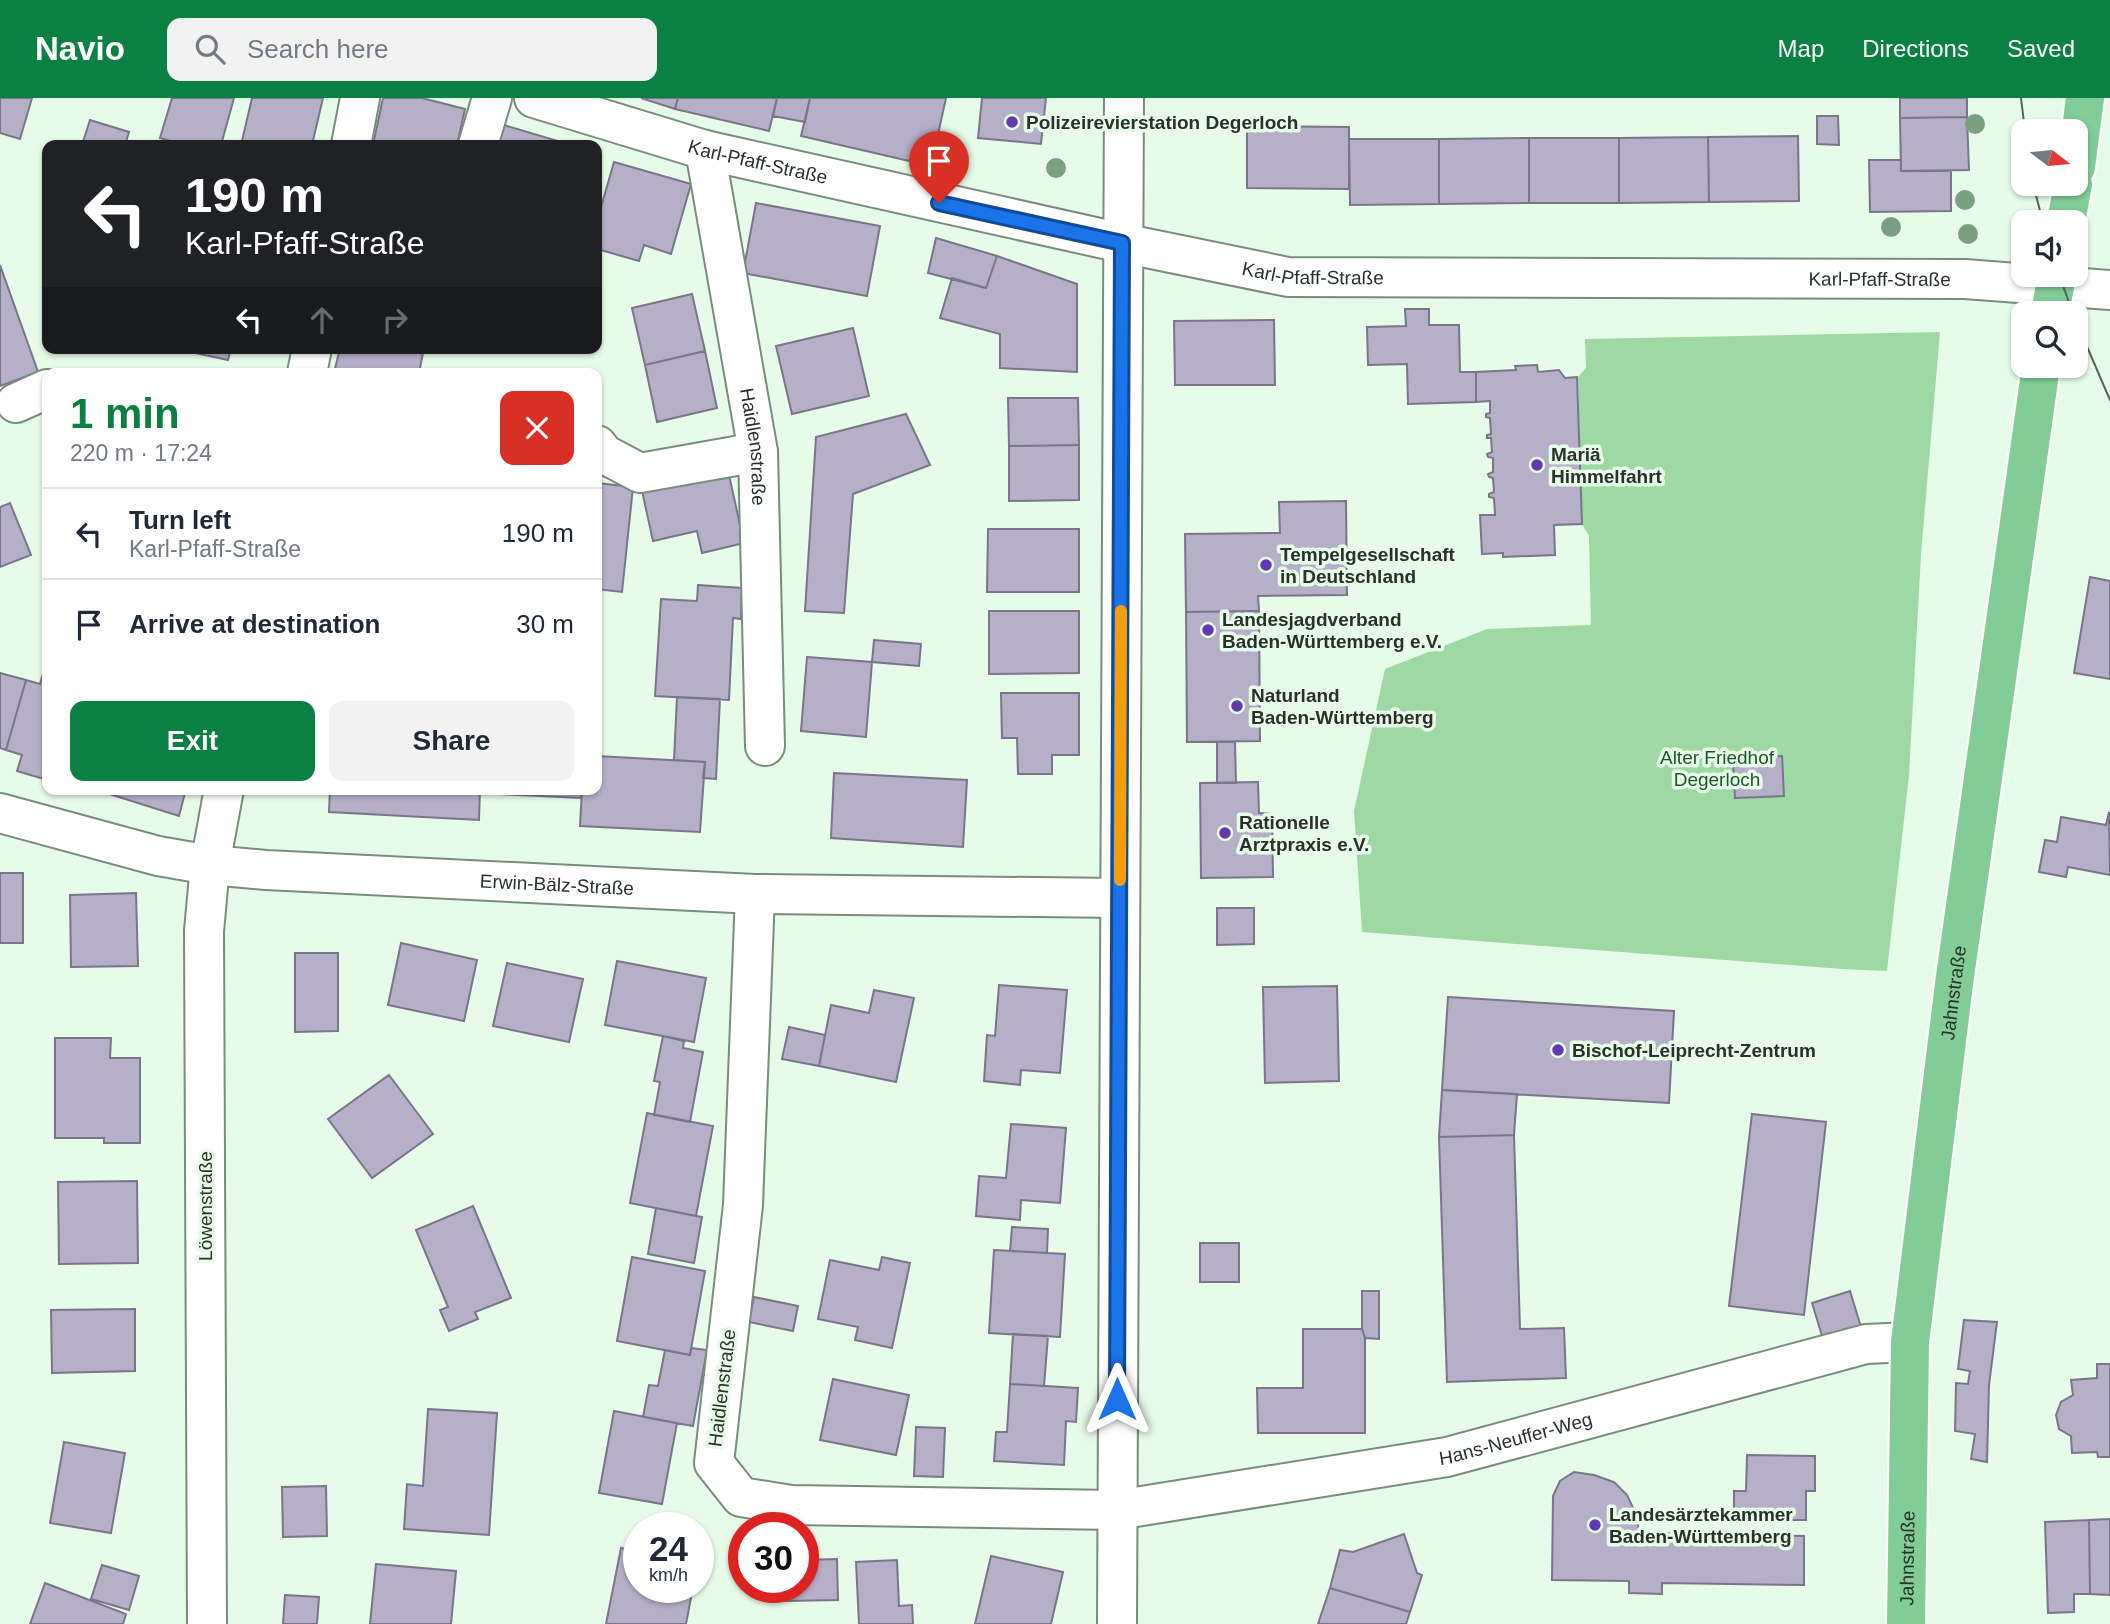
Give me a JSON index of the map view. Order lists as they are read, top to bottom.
{
  "streets": {
    "main road": ["Jahnstraße"],
    "street": [
      "Karl-Pfaff-Straße",
      "Haidlenstraße",
      "Erwin-Bälz-Straße",
      "Löwenstraße",
      "Hans-Neuffer-Weg"
    ]
  },
  "crossings": [
    ["Karl-Pfaff-Straße", "Haidlenstraße"],
    ["Haidlenstraße", "Erwin-Bälz-Straße"],
    ["Haidlenstraße", "Hans-Neuffer-Weg"],
    ["Erwin-Bälz-Straße", "Löwenstraße"],
    ["Jahnstraße", "Hans-Neuffer-Weg"]
  ],
  "parks": ["Alter Friedhof Degerloch"],
  "places": [
    "Polizeirevierstation Degerloch",
    "Mariä Himmelfahrt",
    "Tempelgesellschaft in Deutschland",
    "Landesjagdverband Baden-Württemberg e.V.",
    "Naturland Baden-Württemberg",
    "Rationelle Arztpraxis e.V.",
    "Bischof-Leiprecht-Zentrum",
    "Landesärztekammer Baden-Württemberg"
  ],
  "north": "right",
  "page": {
    "header": "Navio",
    "search": "Search here",
    "nav": ["Map", "Directions", "Saved"],
    "turn": ["190 m", "Karl-Pfaff-Straße"],
    "heading": ["1 min", "220 m · 17:24"],
    "list": [
      {
        "name": "Turn left",
        "note": "Karl-Pfaff-Straße",
        "value": "190 m"
      },
      {
        "name": "Arrive at destination",
        "value": "30 m"
      }
    ],
    "buttons": ["Exit", "Share"],
    "speed": "24 km/h",
    "limit": "30"
  }
}
